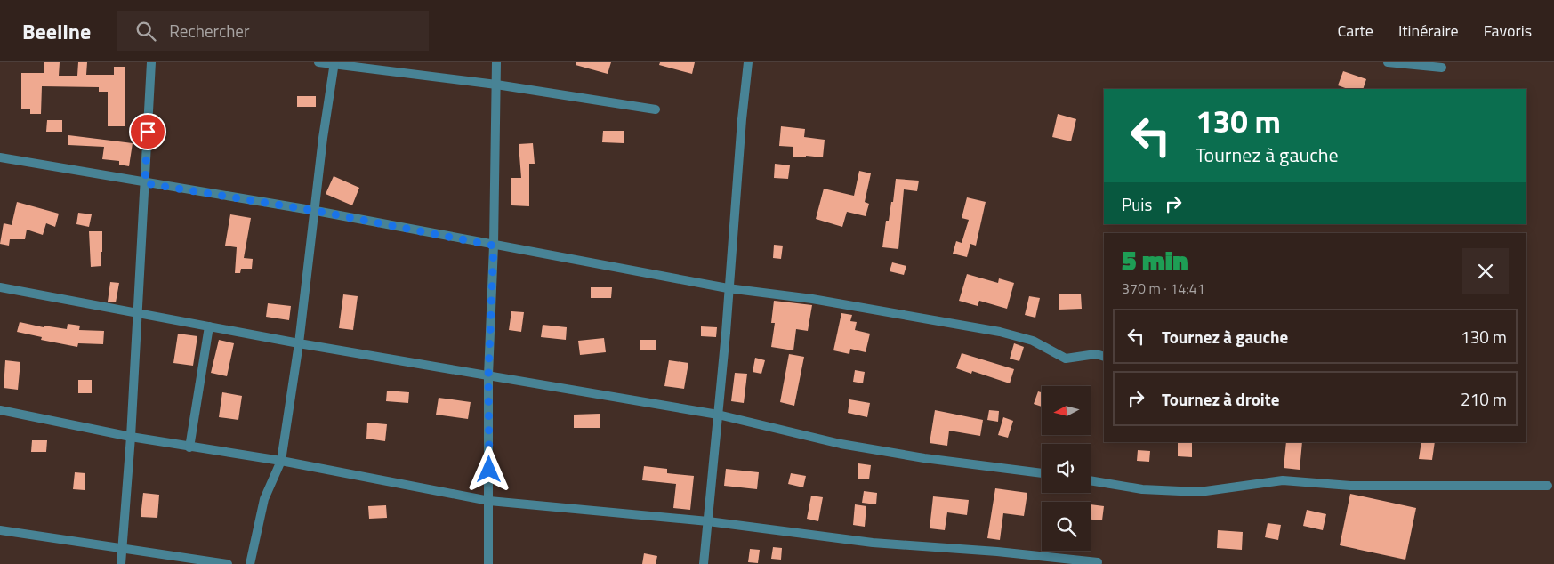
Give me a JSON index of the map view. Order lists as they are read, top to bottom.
{
  "north": "left",
  "page": {
    "header": "Beeline",
    "search": "Rechercher",
    "nav": ["Carte", "Itinéraire", "Favoris"],
    "turn": ["130 m", "Tournez à gauche"],
    "then": "Puis",
    "heading": ["5 min", "370 m · 14:41"],
    "list": [
      {
        "name": "Tournez à gauche",
        "value": "130 m"
      },
      {
        "name": "Tournez à droite",
        "value": "210 m"
      }
    ]
  }
}
